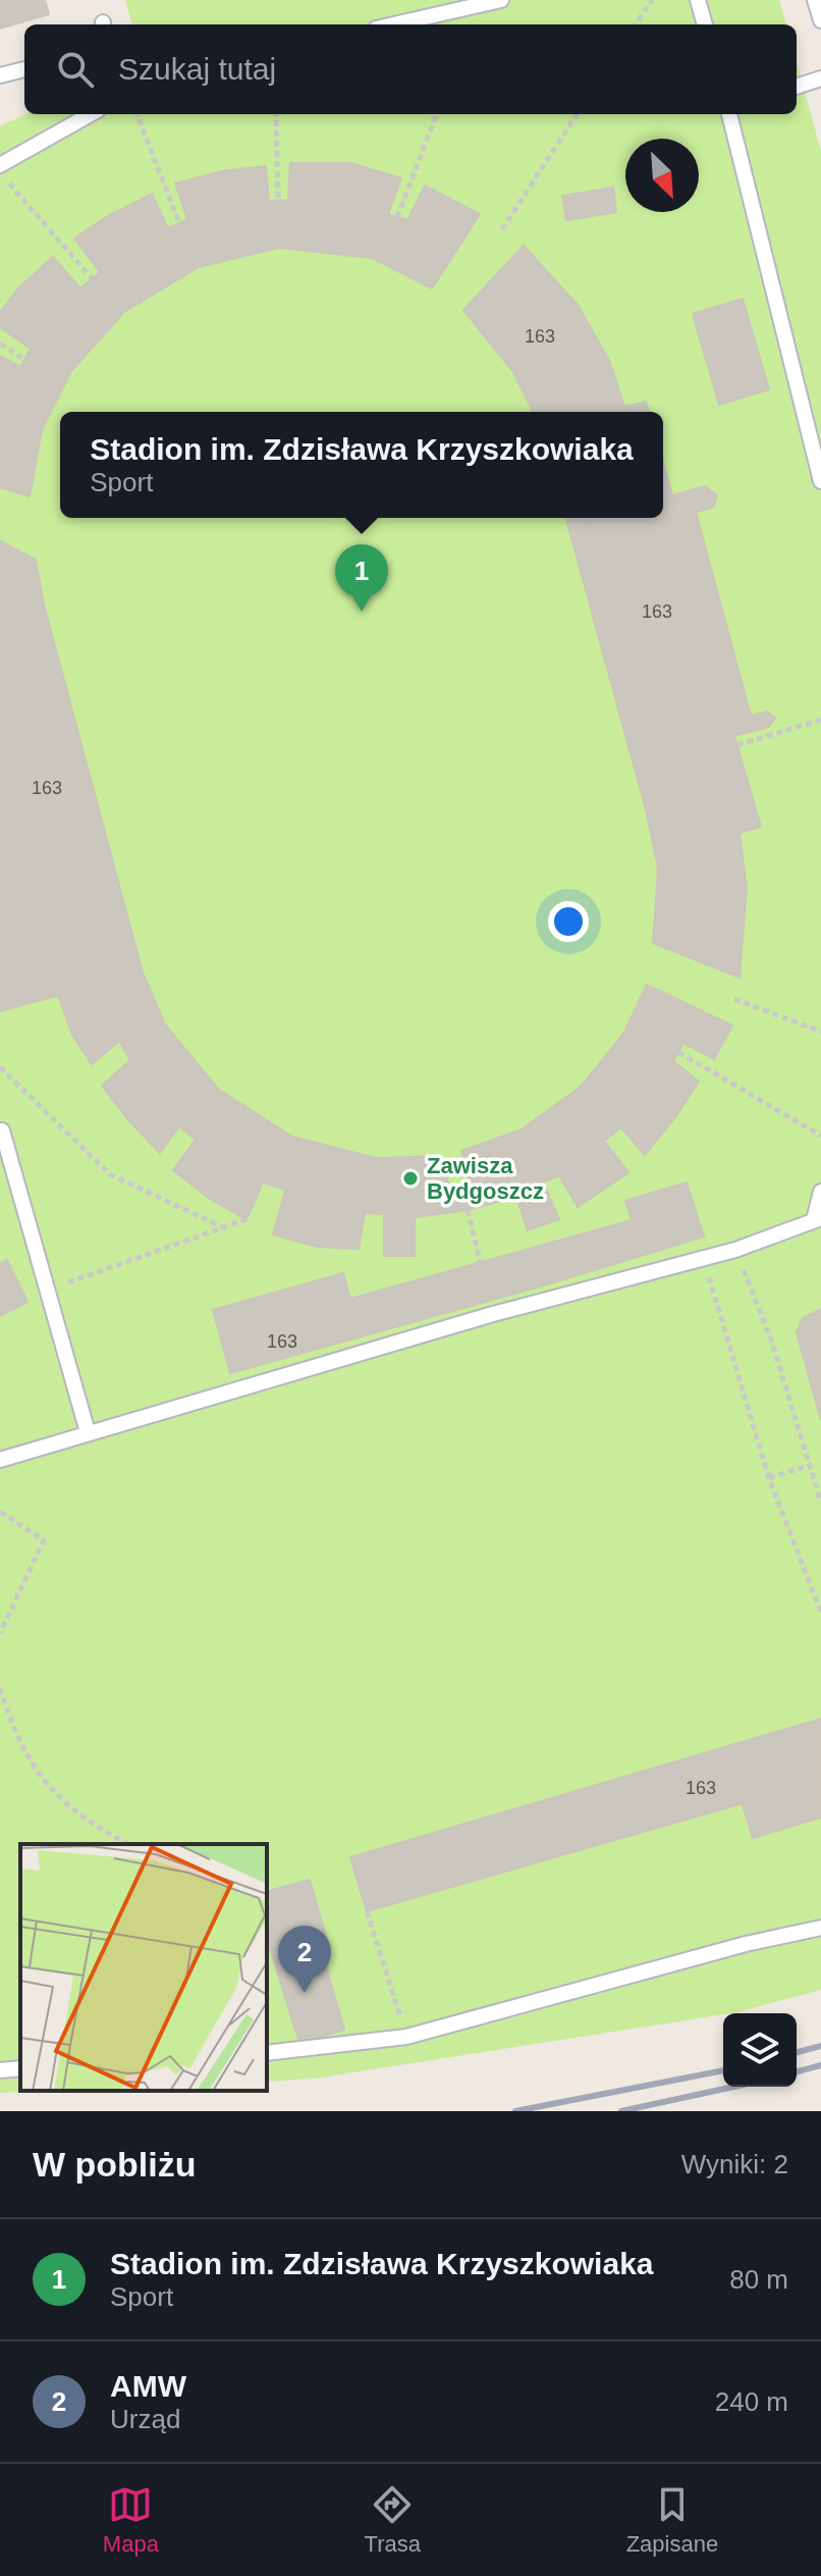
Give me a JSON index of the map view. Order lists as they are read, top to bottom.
{
  "places": ["Zawisza Bydgoszcz"],
  "house_numbers": [
    "163",
    "163",
    "163",
    "163",
    "163"
  ],
  "north": "bottom right",
  "page": {
    "search": "Szukaj tutaj",
    "popup": ["Stadion im. Zdzisława Krzyszkowiaka", "Sport"],
    "pins": ["1", "2"],
    "heading": ["W pobliżu", "Wyniki: 2"],
    "list": [
      {
        "mark": "1",
        "name": "Stadion im. Zdzisława Krzyszkowiaka",
        "note": "Sport",
        "value": "80 m"
      },
      {
        "mark": "2",
        "name": "AMW",
        "note": "Urząd",
        "value": "240 m"
      }
    ],
    "nav": ["Mapa", "Trasa", "Zapisane"]
  }
}
